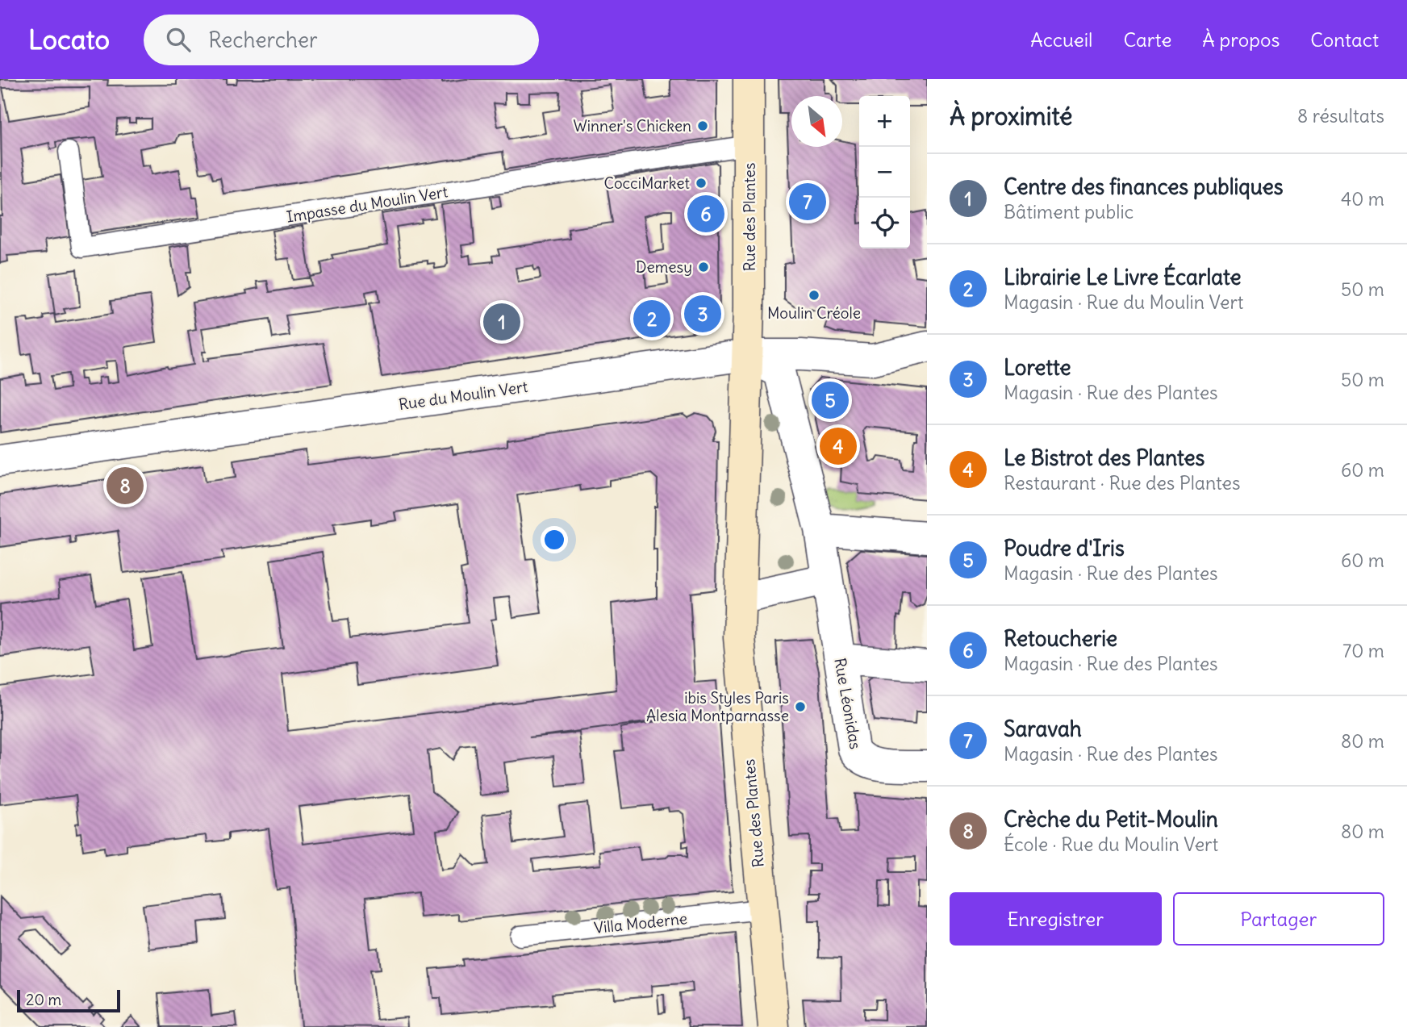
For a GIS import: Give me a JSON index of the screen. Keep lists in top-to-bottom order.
{
  "streets": {
    "street": ["Rue des Plantes", "Rue du Moulin Vert", "Rue Léonidas"],
    "lane": ["Impasse du Moulin Vert", "Villa Moderne"]
  },
  "crossings": [
    ["Impasse du Moulin Vert", "Rue des Plantes"],
    ["Rue des Plantes", "Rue du Moulin Vert"],
    ["Rue des Plantes", "Villa Moderne"]
  ],
  "places": [
    "Winner's Chicken",
    "CocciMarket",
    "Demesy",
    "Moulin Créole",
    "ibis Styles Paris Alesia Montparnasse"
  ],
  "scale_bar": "20 m",
  "north": "bottom right",
  "page": {
    "header": "Locato",
    "search": "Rechercher",
    "nav": [
      "Accueil",
      "Carte",
      "À propos",
      "Contact"
    ],
    "heading": ["À proximité", "8 résultats"],
    "map_buttons": ["+", "−"],
    "list": [
      {
        "mark": "1",
        "name": "Centre des finances publiques",
        "note": "Bâtiment public",
        "value": "40 m"
      },
      {
        "mark": "2",
        "name": "Librairie Le Livre Écarlate",
        "note": "Magasin · Rue du Moulin Vert",
        "value": "50 m"
      },
      {
        "mark": "3",
        "name": "Lorette",
        "note": "Magasin · Rue des Plantes",
        "value": "50 m"
      },
      {
        "mark": "4",
        "name": "Le Bistrot des Plantes",
        "note": "Restaurant · Rue des Plantes",
        "value": "60 m"
      },
      {
        "mark": "5",
        "name": "Poudre d'Iris",
        "note": "Magasin · Rue des Plantes",
        "value": "60 m"
      },
      {
        "mark": "6",
        "name": "Retoucherie",
        "note": "Magasin · Rue des Plantes",
        "value": "70 m"
      },
      {
        "mark": "7",
        "name": "Saravah",
        "note": "Magasin · Rue des Plantes",
        "value": "80 m"
      },
      {
        "mark": "8",
        "name": "Crèche du Petit-Moulin",
        "note": "École · Rue du Moulin Vert",
        "value": "80 m"
      }
    ],
    "pins": [
      "7",
      "6",
      "3",
      "2",
      "1",
      "5",
      "4",
      "8"
    ],
    "buttons": ["Enregistrer", "Partager"],
    "scale": "20 m"
  }
}
